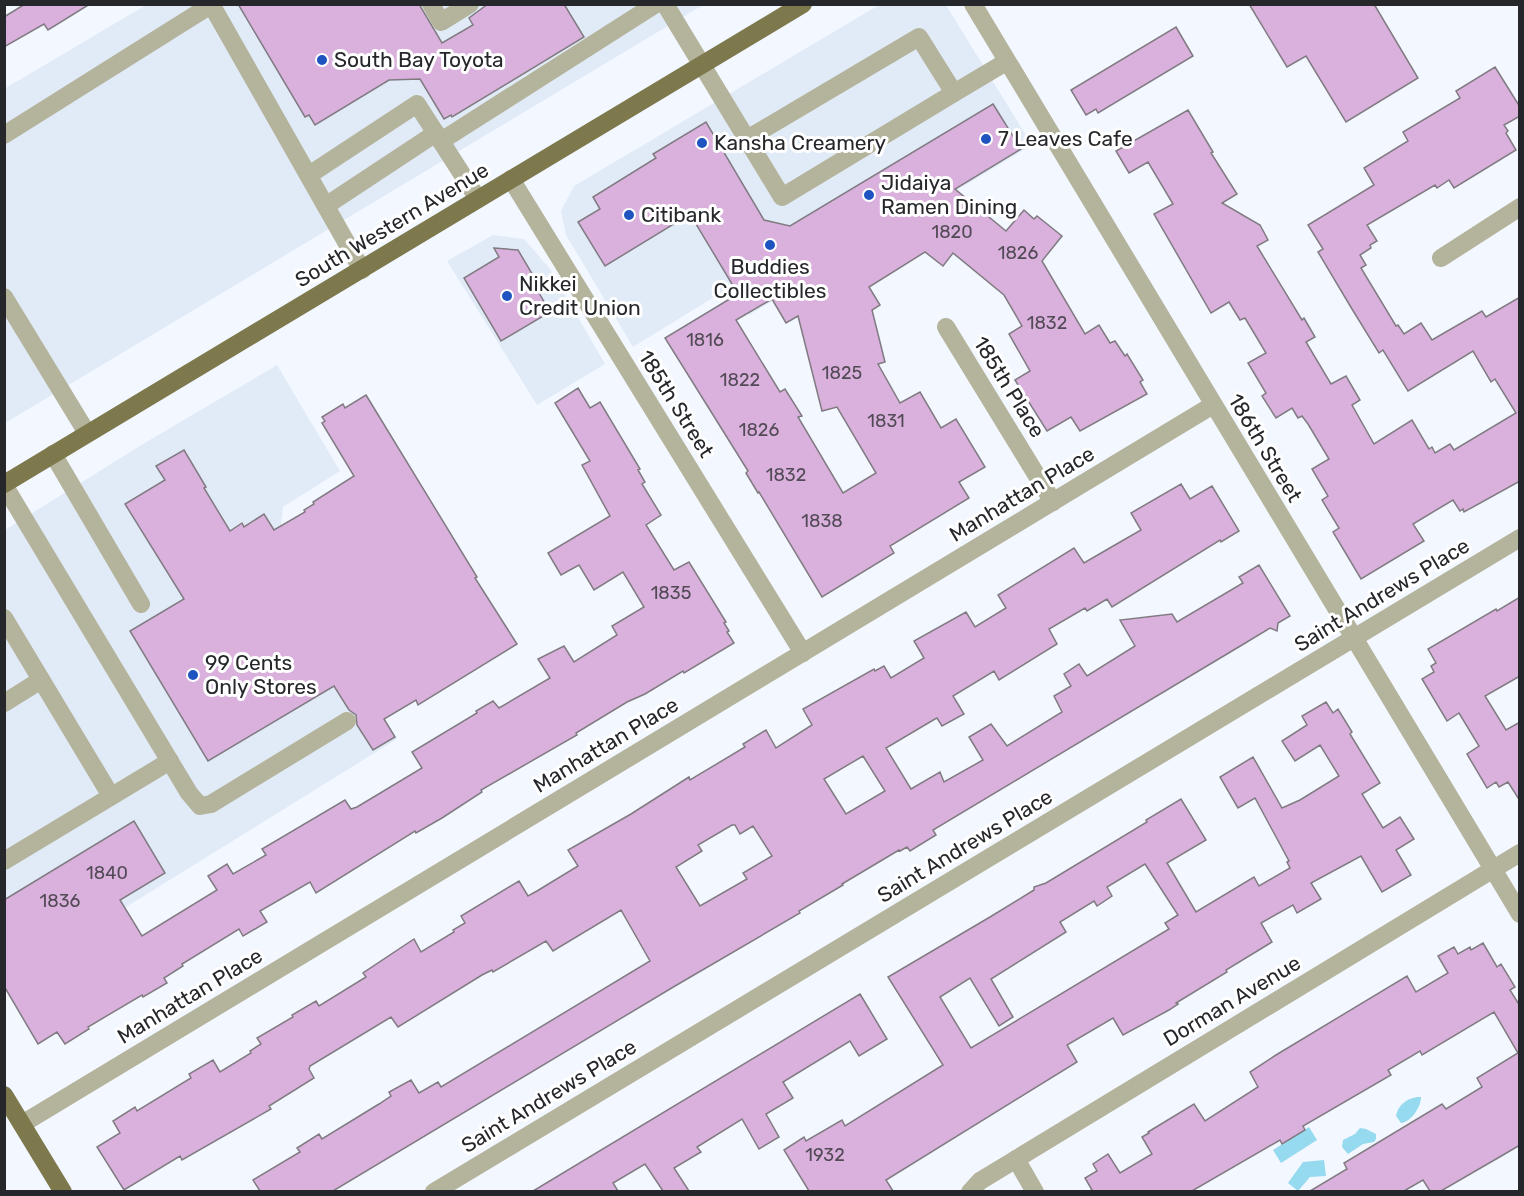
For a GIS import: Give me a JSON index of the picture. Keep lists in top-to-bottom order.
{
  "streets": {
    "main road": ["South Western Avenue"],
    "street": [
      "185th Place",
      "185th Street",
      "186th Street",
      "Manhattan Place",
      "Saint Andrews Place",
      "Dorman Avenue"
    ]
  },
  "crossings": [
    ["South Western Avenue", "185th Street"],
    ["185th Place", "Manhattan Place"],
    ["185th Street", "Manhattan Place"],
    ["186th Street", "Manhattan Place"],
    ["186th Street", "Saint Andrews Place"],
    ["186th Street", "Dorman Avenue"]
  ],
  "places": [
    "South Bay Toyota",
    "7 Leaves Cafe",
    "Kansha Creamery",
    "Jidaiya Ramen Dining",
    "Citibank",
    "Buddies Collectibles",
    "Nikkei Credit Union",
    "99 Cents Only Stores"
  ],
  "house_numbers": [
    "1820",
    "1826",
    "1832",
    "1816",
    "1825",
    "1822",
    "1831",
    "1826",
    "1832",
    "1838",
    "1835",
    "1840",
    "1836",
    "1932"
  ]
}
